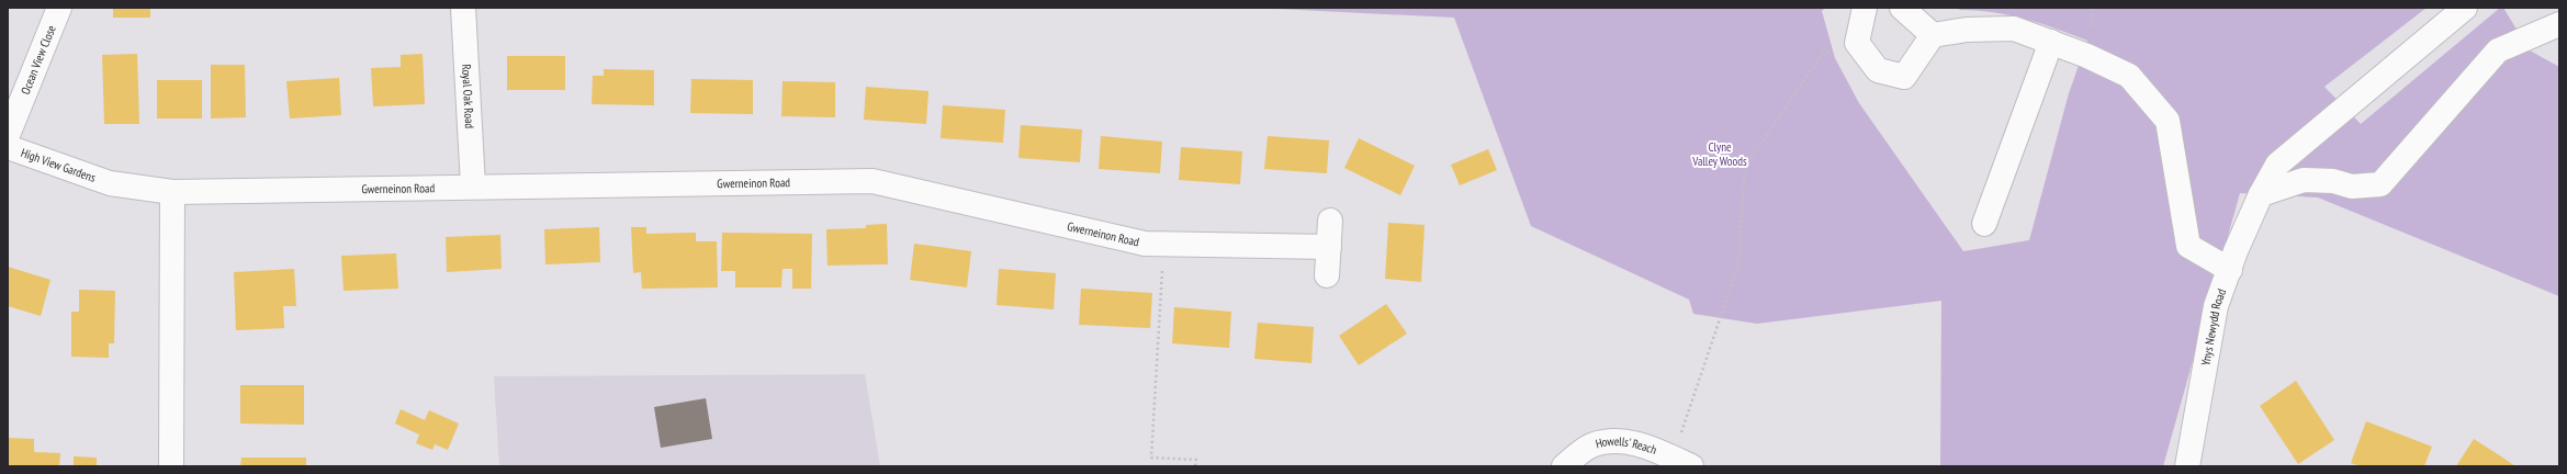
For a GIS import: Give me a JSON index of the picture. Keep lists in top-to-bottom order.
{
  "streets": {
    "street": [
      "Ocean View Close",
      "Royal Oak Road",
      "High View Gardens",
      "Gwerneinon Road",
      "Ynys Newydd Road",
      "Howells' Reach"
    ]
  },
  "crossings": [
    ["Royal Oak Road", "Gwerneinon Road"],
    ["High View Gardens", "Gwerneinon Road"]
  ],
  "parks": ["Clyne Valley Woods"]
}
